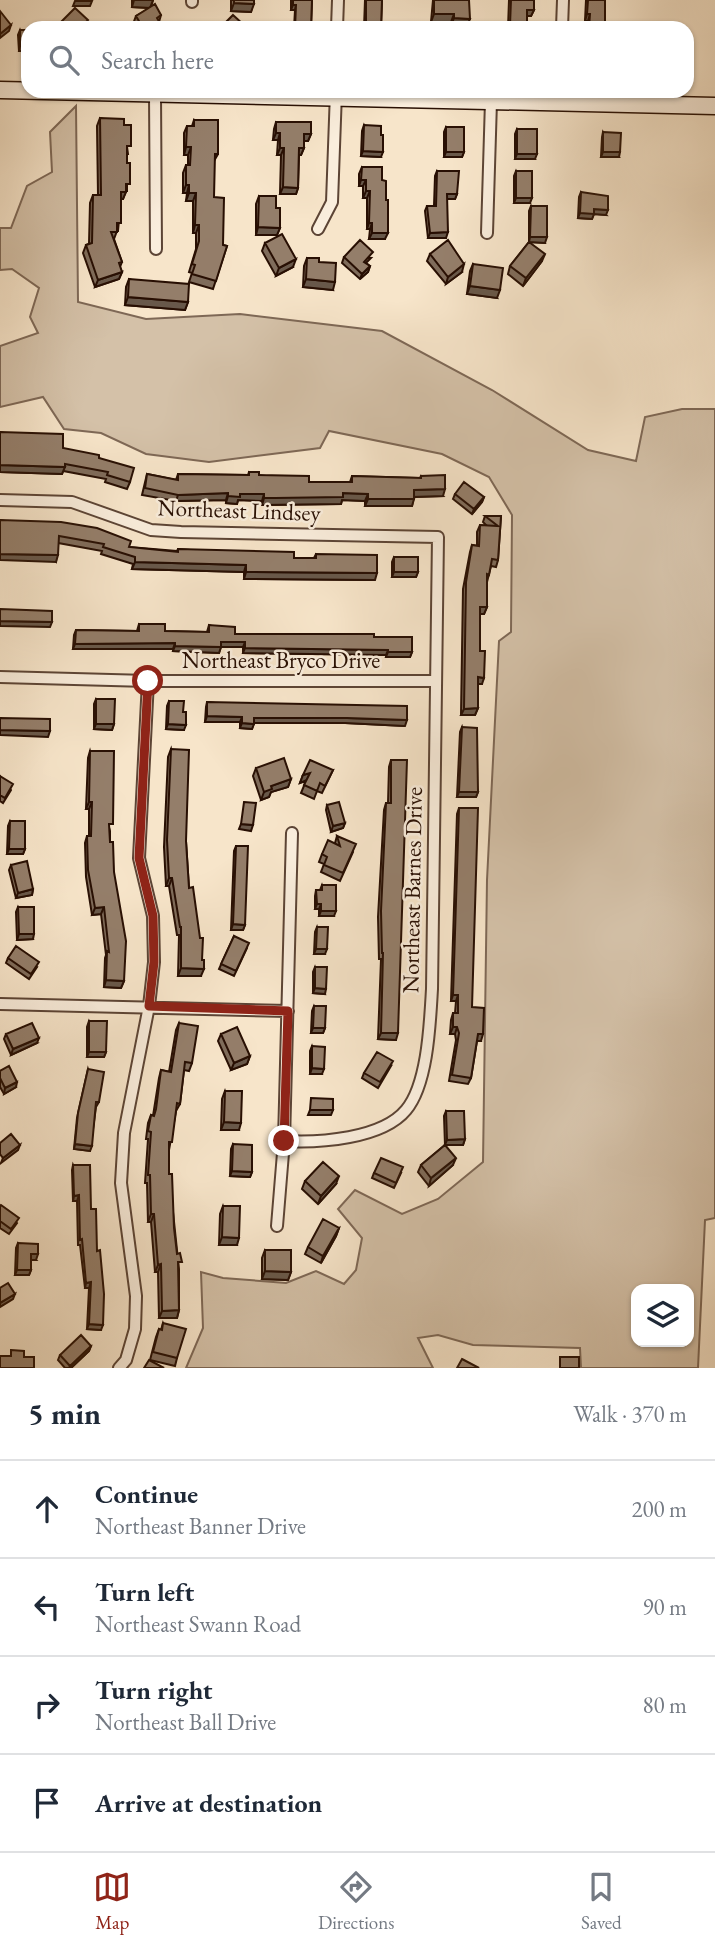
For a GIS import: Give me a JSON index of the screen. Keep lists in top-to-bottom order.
{
  "streets": {
    "street": ["Northeast Lindsey", "Northeast Bryco Drive", "Northeast Barnes Drive"]
  },
  "crossings": [
    ["Northeast Lindsey", "Northeast Barnes Drive"],
    ["Northeast Bryco Drive", "Northeast Barnes Drive"]
  ],
  "page": {
    "search": "Search here",
    "heading": ["5 min", "Walk · 370 m"],
    "list": [
      ["Continue", "Northeast Banner Drive", "200 m"],
      ["Turn left", "Northeast Swann Road", "90 m"],
      ["Turn right", "Northeast Ball Drive", "80 m"],
      "Arrive at destination"
    ],
    "nav": ["Map", "Directions", "Saved"]
  }
}
